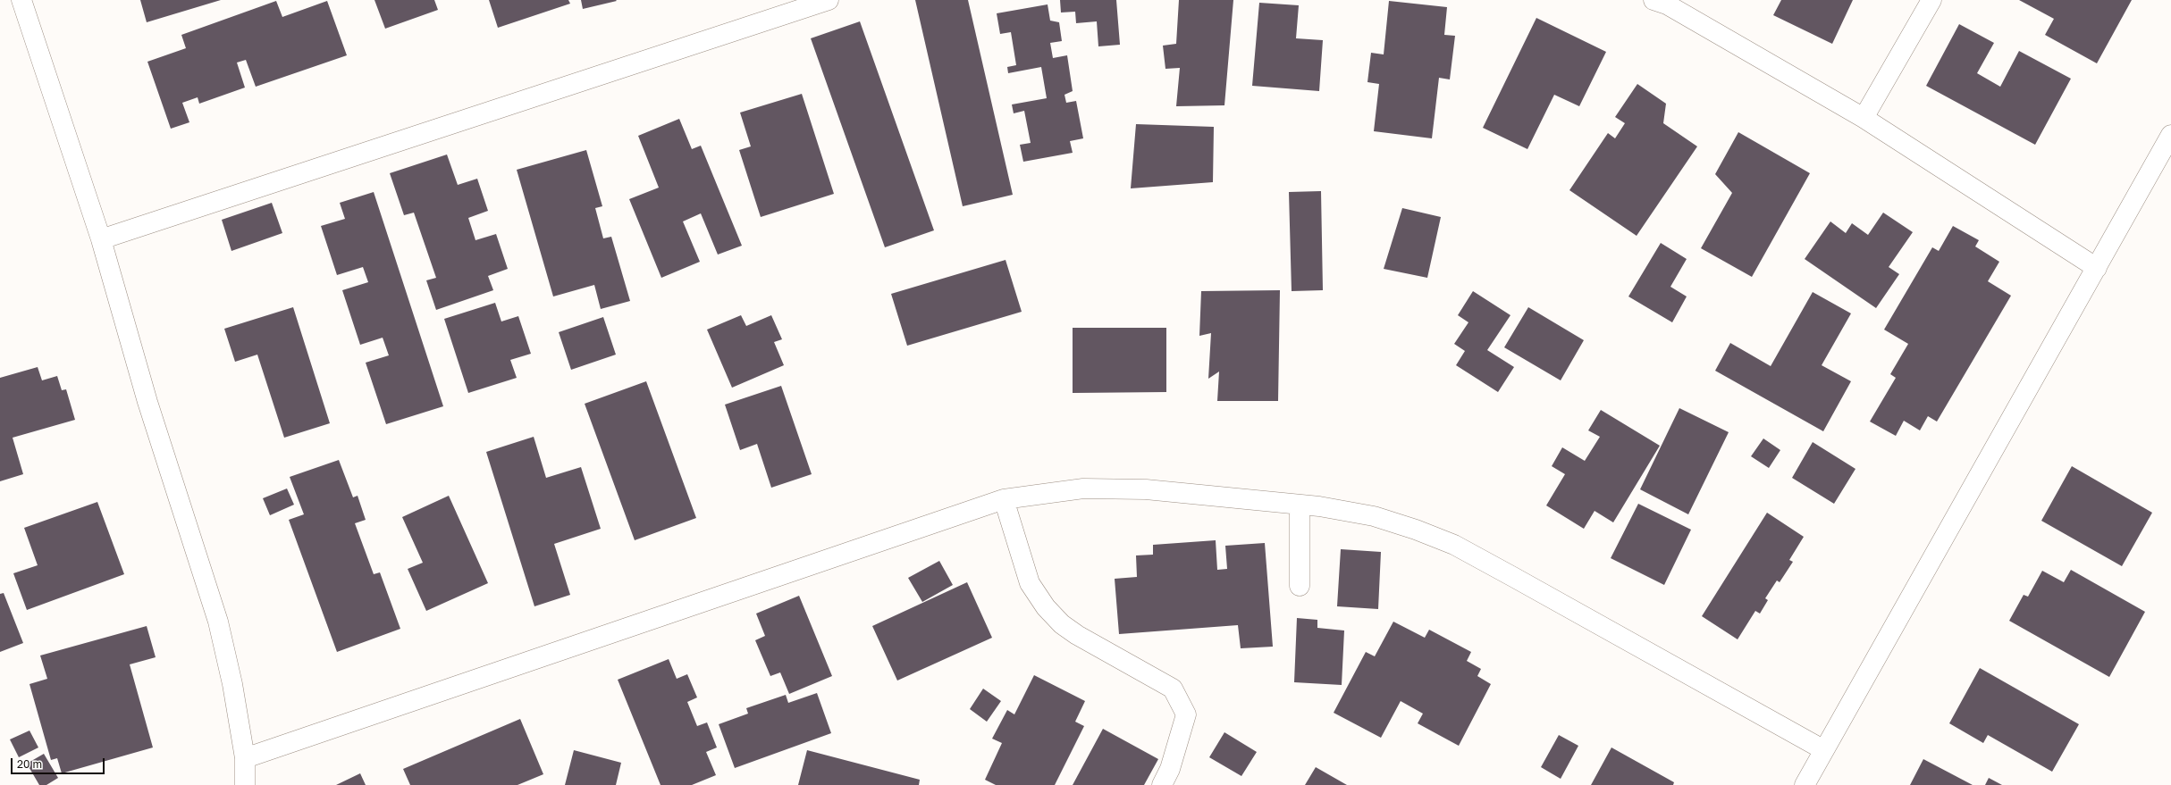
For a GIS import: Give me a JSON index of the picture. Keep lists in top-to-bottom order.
{
  "scale_bar": "20 m"
}
